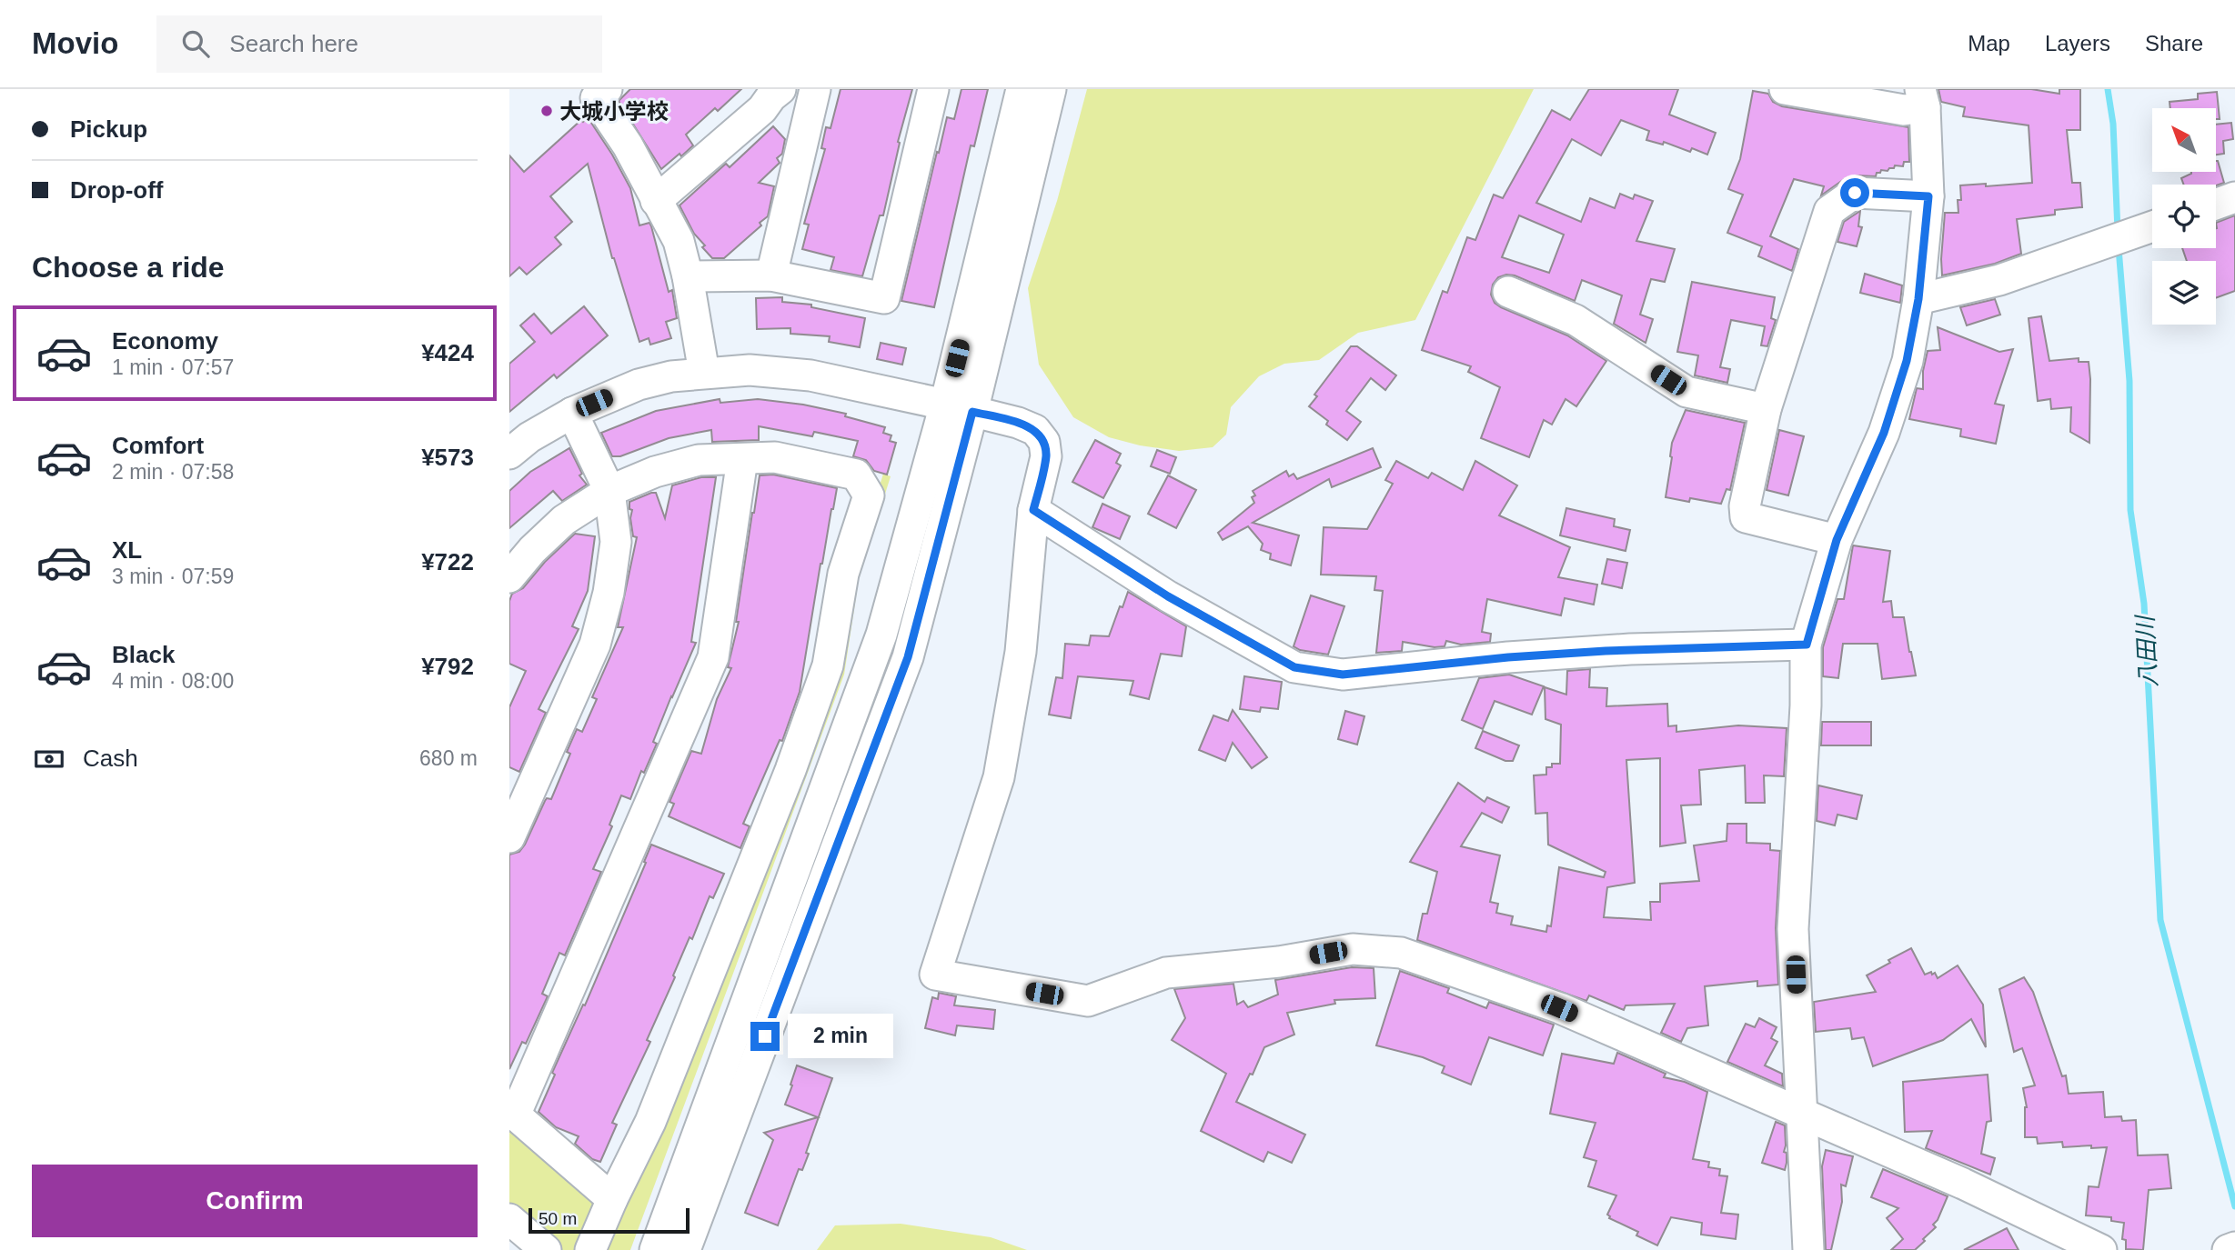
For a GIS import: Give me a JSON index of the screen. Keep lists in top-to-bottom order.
{
  "water": ["八田川"],
  "places": ["大城小学校"],
  "scale_bar": "50 m",
  "north": "top left",
  "page": {
    "header": "Movio",
    "search": "Search here",
    "nav": ["Map", "Layers", "Share"],
    "banner": ["Pickup", "Drop-off"],
    "heading": "Choose a ride",
    "list": [
      {
        "name": "Economy",
        "note": "1 min · 07:57",
        "value": "¥424"
      },
      {
        "name": "Comfort",
        "note": "2 min · 07:58",
        "value": "¥573"
      },
      {
        "name": "XL",
        "note": "3 min · 07:59",
        "value": "¥722"
      },
      {
        "name": "Black",
        "note": "4 min · 08:00",
        "value": "¥792"
      }
    ],
    "pay": ["Cash", "680 m"],
    "bubble": "2 min",
    "buttons": "Confirm",
    "scale": "50 m"
  }
}
